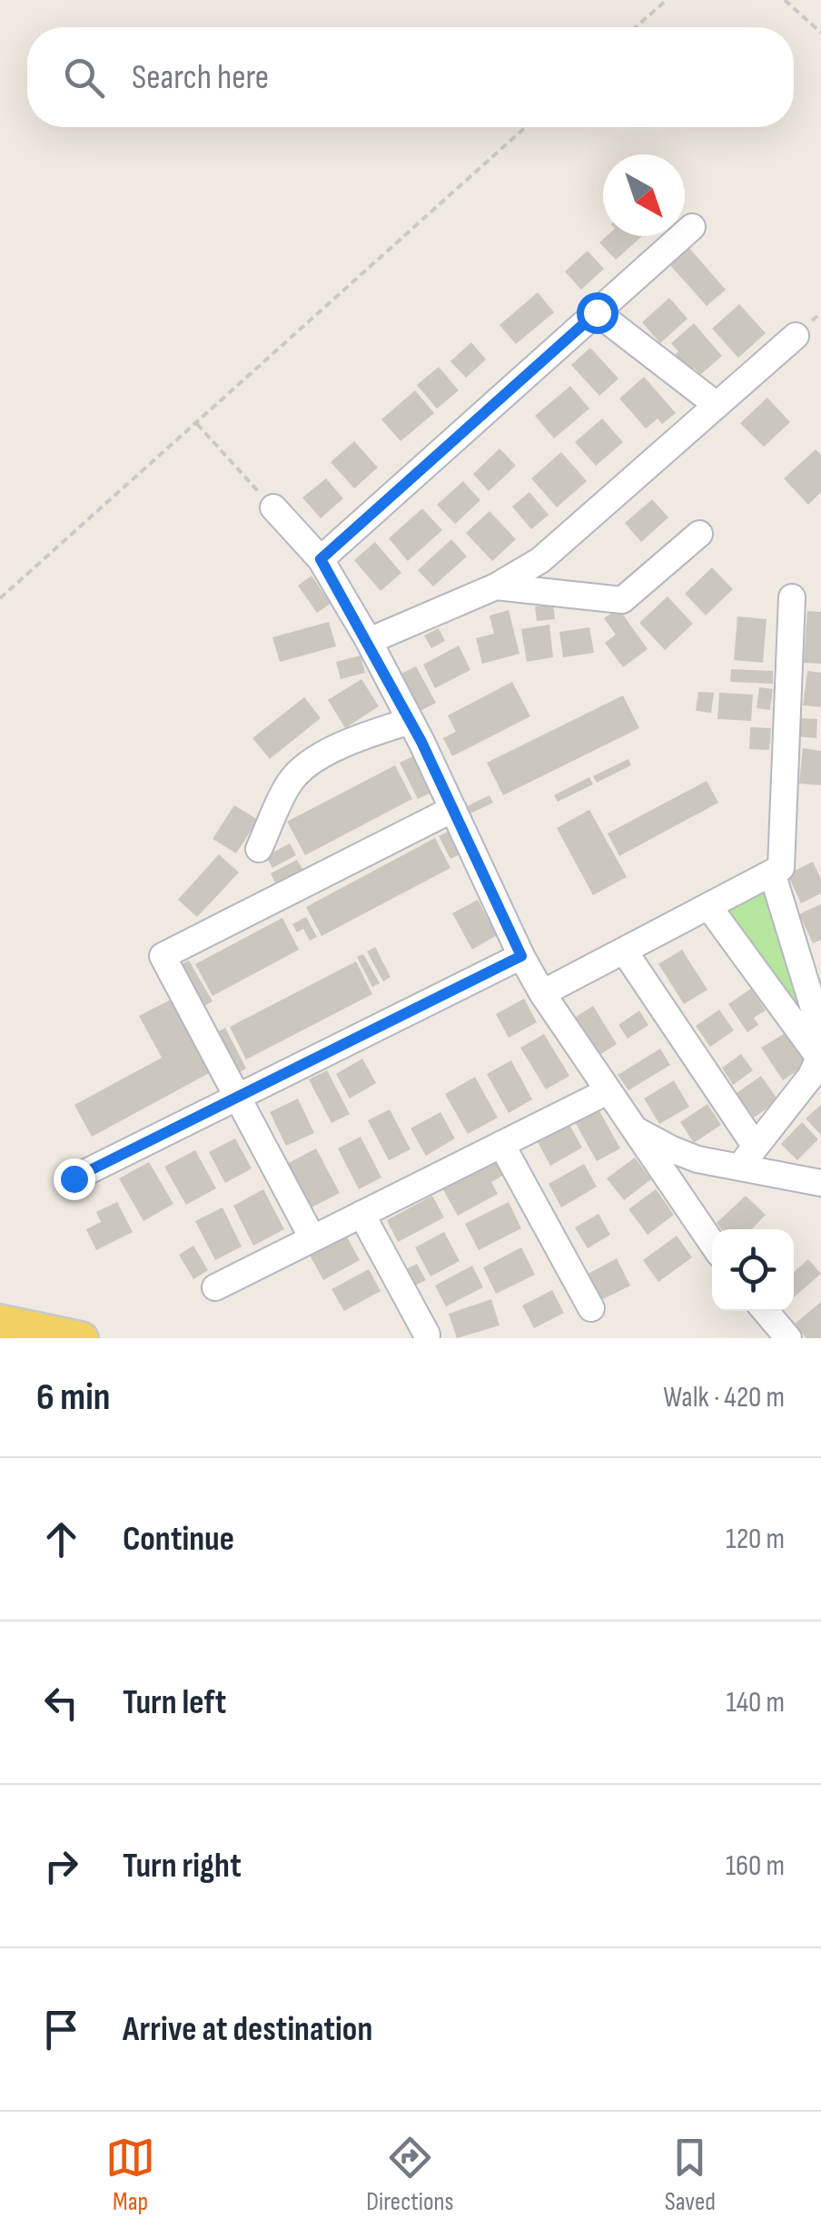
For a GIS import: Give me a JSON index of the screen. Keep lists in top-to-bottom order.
{
  "north": "bottom right",
  "page": {
    "search": "Search here",
    "heading": ["6 min", "Walk · 420 m"],
    "list": [
      ["Continue", "120 m"],
      ["Turn left", "140 m"],
      ["Turn right", "160 m"],
      "Arrive at destination"
    ],
    "nav": ["Map", "Directions", "Saved"]
  }
}
